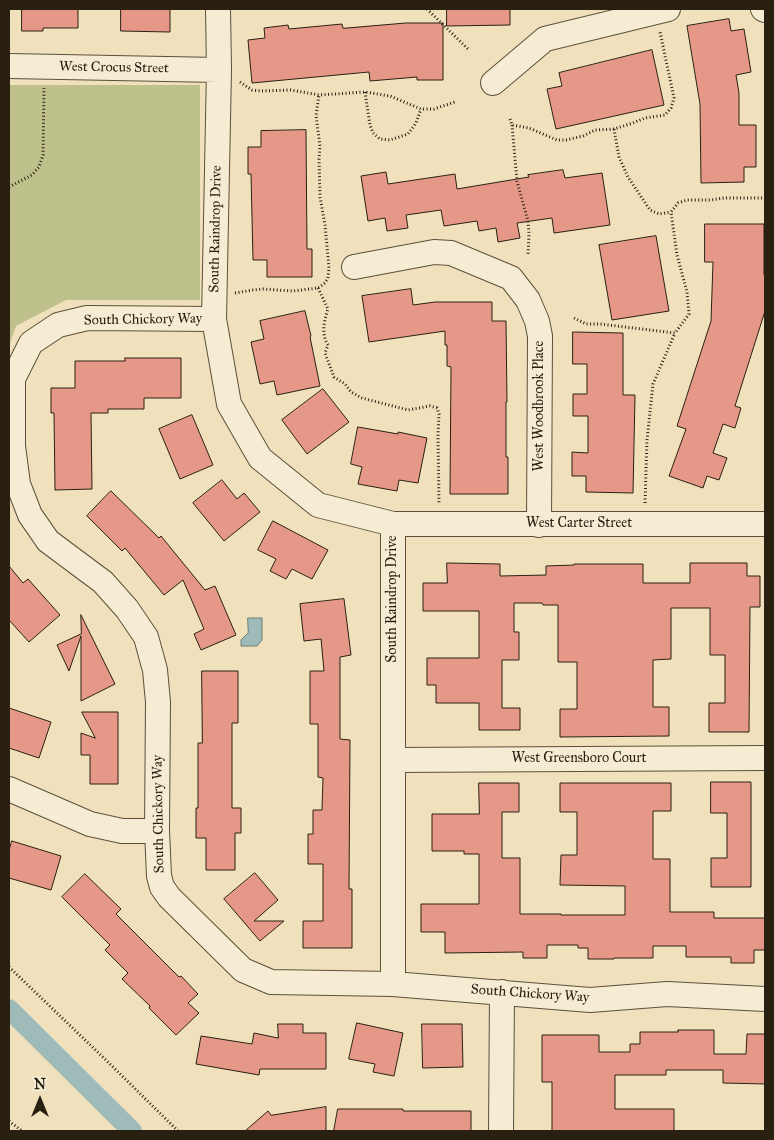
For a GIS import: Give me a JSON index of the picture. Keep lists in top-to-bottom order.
{
  "streets": {
    "street": [
      "West Crocus Street",
      "South Raindrop Drive",
      "South Chickory Way",
      "West Woodbrook Place",
      "West Carter Street",
      "West Greensboro Court"
    ]
  },
  "crossings": [
    ["West Crocus Street", "South Raindrop Drive"],
    ["South Raindrop Drive", "South Chickory Way"],
    ["South Raindrop Drive", "West Carter Street"],
    ["South Raindrop Drive", "West Greensboro Court"],
    ["West Woodbrook Place", "West Carter Street"]
  ],
  "north": "top"
}
